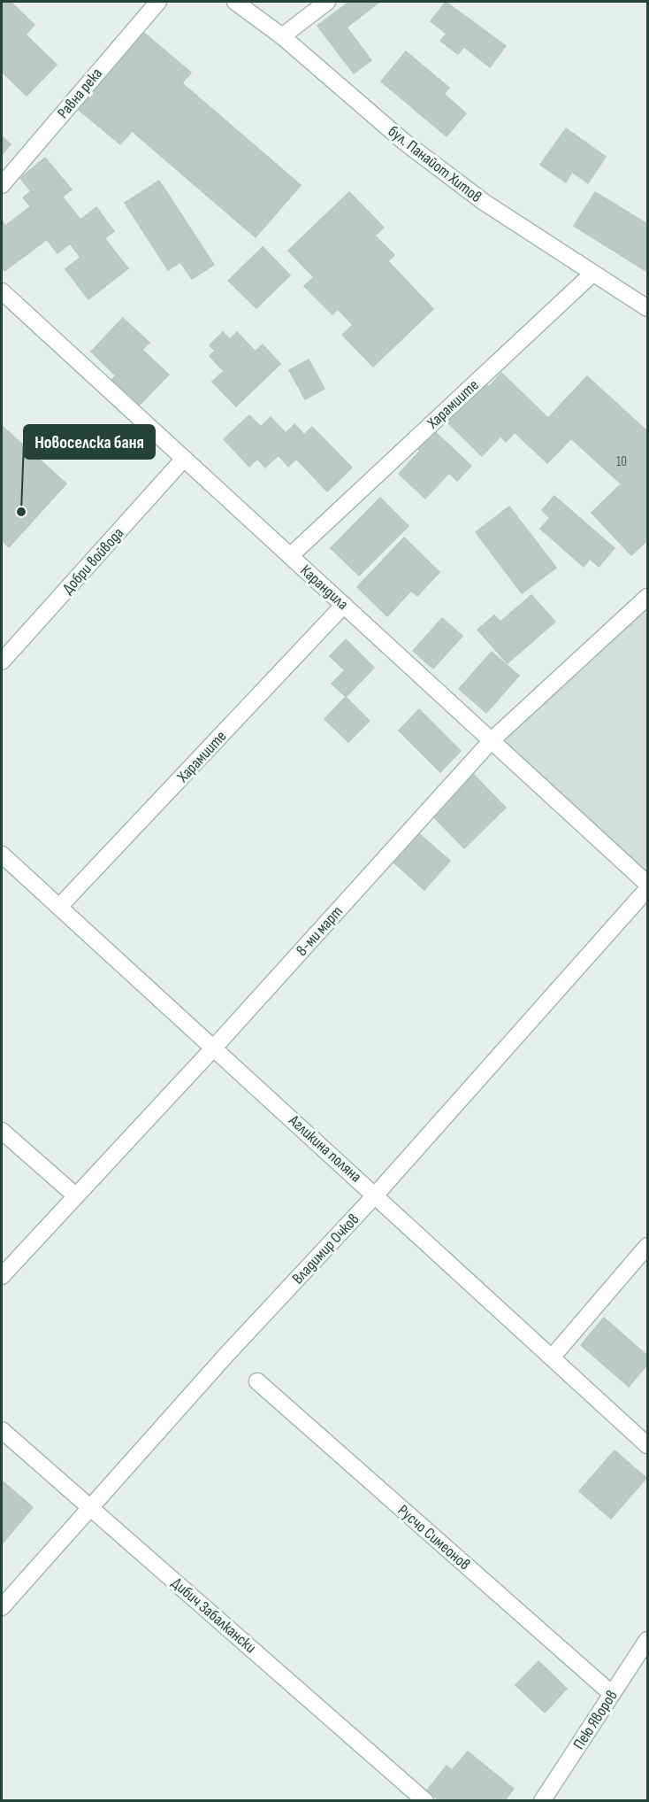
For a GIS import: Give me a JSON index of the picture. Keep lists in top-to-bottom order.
{
  "streets": {
    "street": [
      "Равна река",
      "бул. Панайот Хитов",
      "Харамиите",
      "Добри войвода",
      "Карандила",
      "8-ми март",
      "Агликина поляна",
      "Владимир Очков",
      "Русчо Симеонов",
      "Дибич Забалкански",
      "Пею Яворов"
    ]
  },
  "crossings": [
    ["бул. Панайот Хитов", "Харамиите"],
    ["Харамиите", "Карандила"],
    ["Харамиите", "Агликина поляна"],
    ["Добри войвода", "Карандила"],
    ["Карандила", "8-ми март"],
    ["8-ми март", "Агликина поляна"],
    ["Агликина поляна", "Владимир Очков"],
    ["Владимир Очков", "Дибич Забалкански"],
    ["Русчо Симеонов", "Пею Яворов"]
  ],
  "places": ["Новоселска баня"],
  "house_numbers": ["10"]
}
